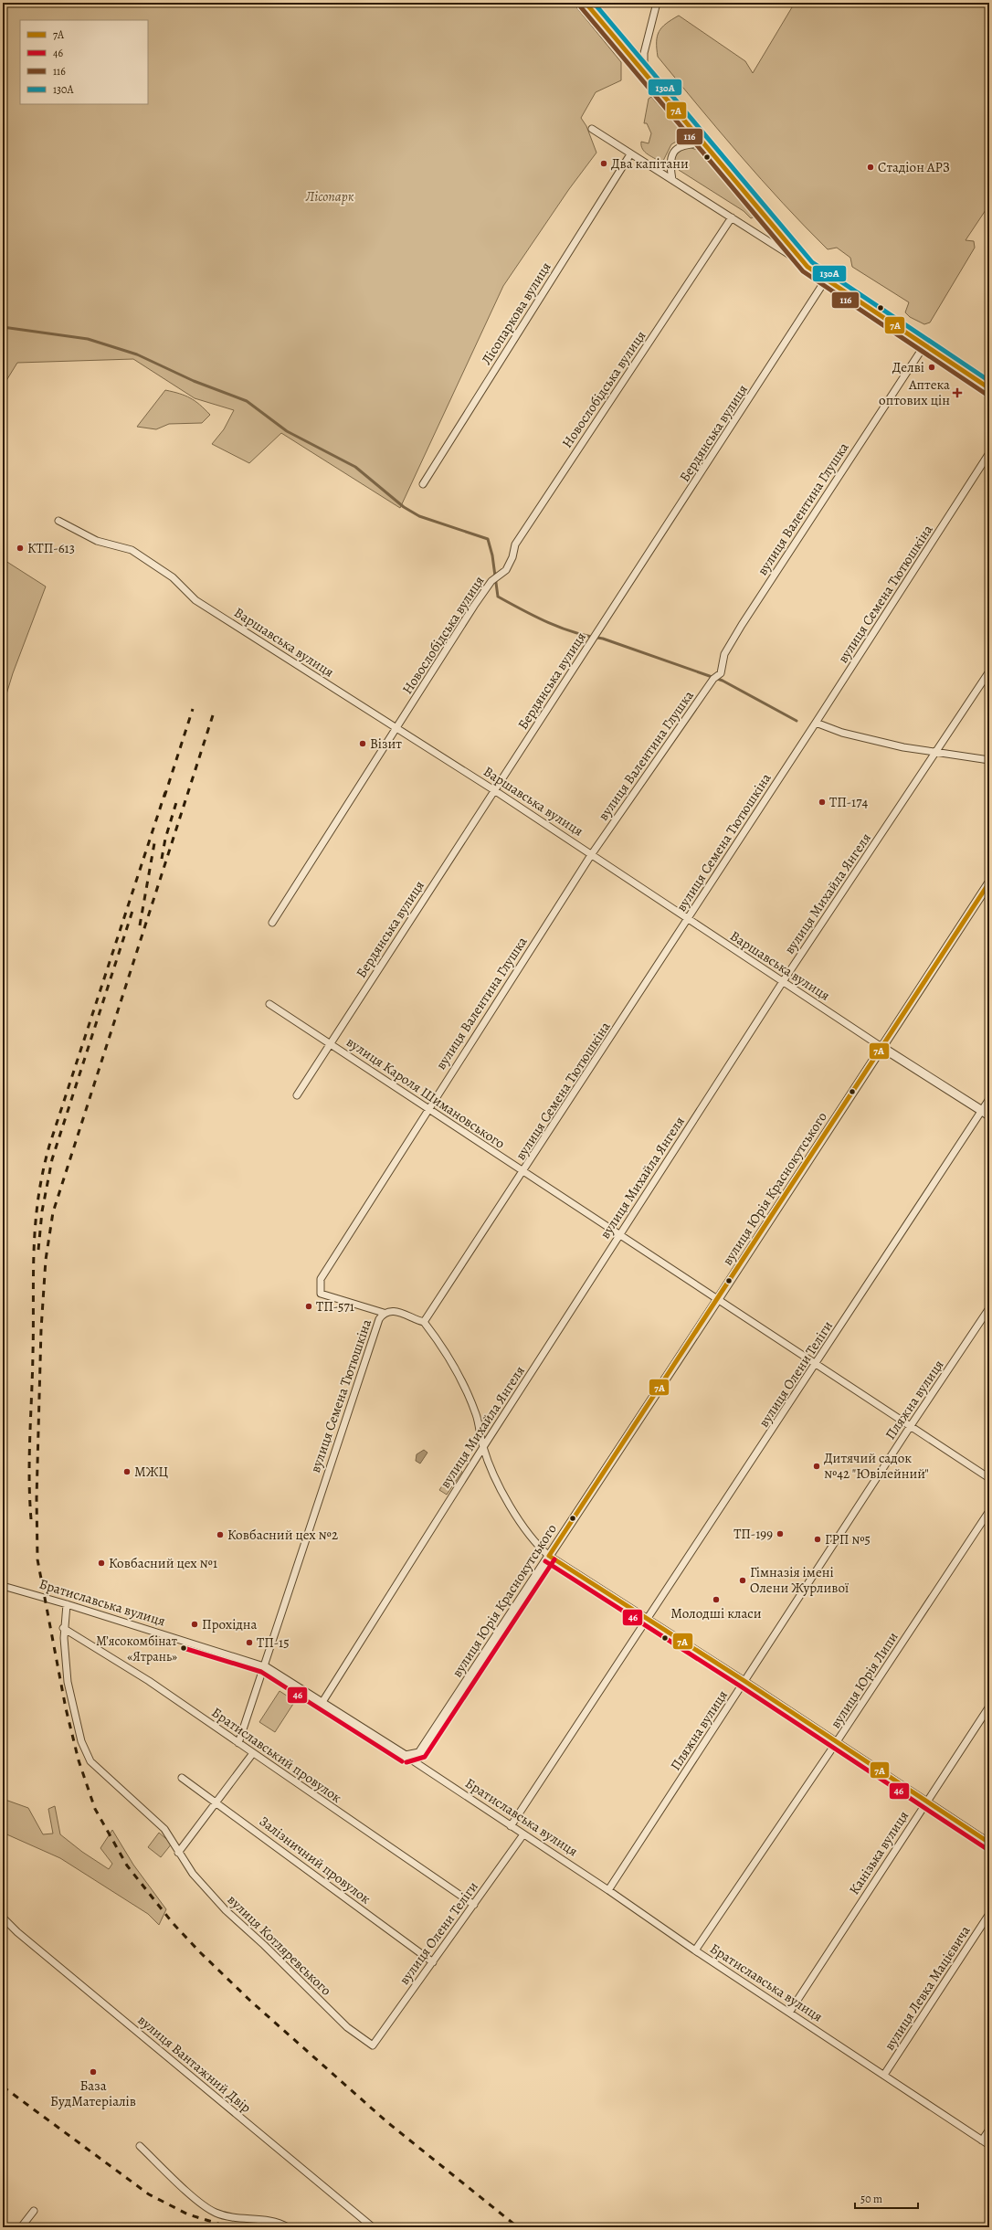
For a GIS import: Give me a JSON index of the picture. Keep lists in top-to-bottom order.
{
  "streets": {
    "street": [
      "Лісопаркова вулиця",
      "Новослобідська вулиця",
      "Бердянська вулиця",
      "вулиця Валентина Глушка",
      "вулиця Семена Тютюшкіна",
      "Варшавська вулиця",
      "вулиця Михайла Янгеля",
      "вулиця Кароля Шимановського",
      "вулиця Юрія Краснокутського",
      "вулиця Олени Теліги",
      "Пляжна вулиця",
      "Братиславська вулиця",
      "вулиця Юрія Липи",
      "Братиславський провулок",
      "Канізька вулиця",
      "Залізничний провулок",
      "вулиця Котляревського",
      "вулиця Левка Мацієвича",
      "вулиця Вантажний Двір"
    ]
  },
  "crossings": [
    ["Новослобідська вулиця", "Варшавська вулиця"],
    ["Бердянська вулиця", "Варшавська вулиця"],
    ["Бердянська вулиця", "вулиця Кароля Шимановського"],
    ["вулиця Валентина Глушка", "вулиця Семена Тютюшкіна"],
    ["вулиця Валентина Глушка", "Варшавська вулиця"],
    ["вулиця Валентина Глушка", "вулиця Кароля Шимановського"],
    ["вулиця Семена Тютюшкіна", "Варшавська вулиця"],
    ["вулиця Семена Тютюшкіна", "вулиця Кароля Шимановського"],
    ["вулиця Семена Тютюшкіна", "Братиславська вулиця"],
    ["вулиця Семена Тютюшкіна", "Братиславський провулок"],
    ["Варшавська вулиця", "вулиця Михайла Янгеля"],
    ["Варшавська вулиця", "вулиця Юрія Краснокутського"],
    ["Варшавська вулиця", "вулиця Олени Теліги"],
    ["вулиця Михайла Янгеля", "вулиця Кароля Шимановського"],
    ["вулиця Михайла Янгеля", "Братиславська вулиця"],
    ["вулиця Кароля Шимановського", "вулиця Юрія Краснокутського"],
    ["вулиця Кароля Шимановського", "вулиця Олени Теліги"],
    ["вулиця Кароля Шимановського", "Пляжна вулиця"],
    ["вулиця Юрія Краснокутського", "Братиславська вулиця"],
    ["вулиця Олени Теліги", "Братиславська вулиця"],
    ["вулиця Олени Теліги", "Братиславський провулок"],
    ["вулиця Олени Теліги", "Залізничний провулок"],
    ["вулиця Олени Теліги", "вулиця Котляревського"],
    ["Пляжна вулиця", "Братиславська вулиця"],
    ["Братиславська вулиця", "вулиця Юрія Липи"],
    ["Братиславська вулиця", "Канізька вулиця"],
    ["Братиславська вулиця", "вулиця Котляревського"],
    ["Братиславська вулиця", "вулиця Левка Мацієвича"],
    ["Братиславський провулок", "вулиця Котляревського"]
  ],
  "parks": ["Лісопарк"],
  "places": {
    "other": [
      "Два капітани",
      "Стадіон АРЗ",
      "Делві",
      "КТП-613",
      "Візит",
      "ТП-174",
      "ТП-571",
      "Дитячий садок №42 \"Ювілейний\"",
      "МЖЦ",
      "ТП-199",
      "Ковбасний цех №2",
      "ГРП №5",
      "Ковбасний цех №1",
      "Гімназія імені Олени Журливої",
      "Молодші класи",
      "Прохідна",
      "ТП-15",
      "М’ясокомбінат «Ятрань»",
      "База БудМатеріалів"
    ],
    "health": ["Аптека оптових цін"]
  },
  "lines": [
    "transit line 7А",
    "transit line 130А",
    "transit line 116",
    "transit line 46"
  ],
  "legend": [
    "7А",
    "46",
    "116",
    "130А"
  ],
  "scale_bar": "50 m"
}
